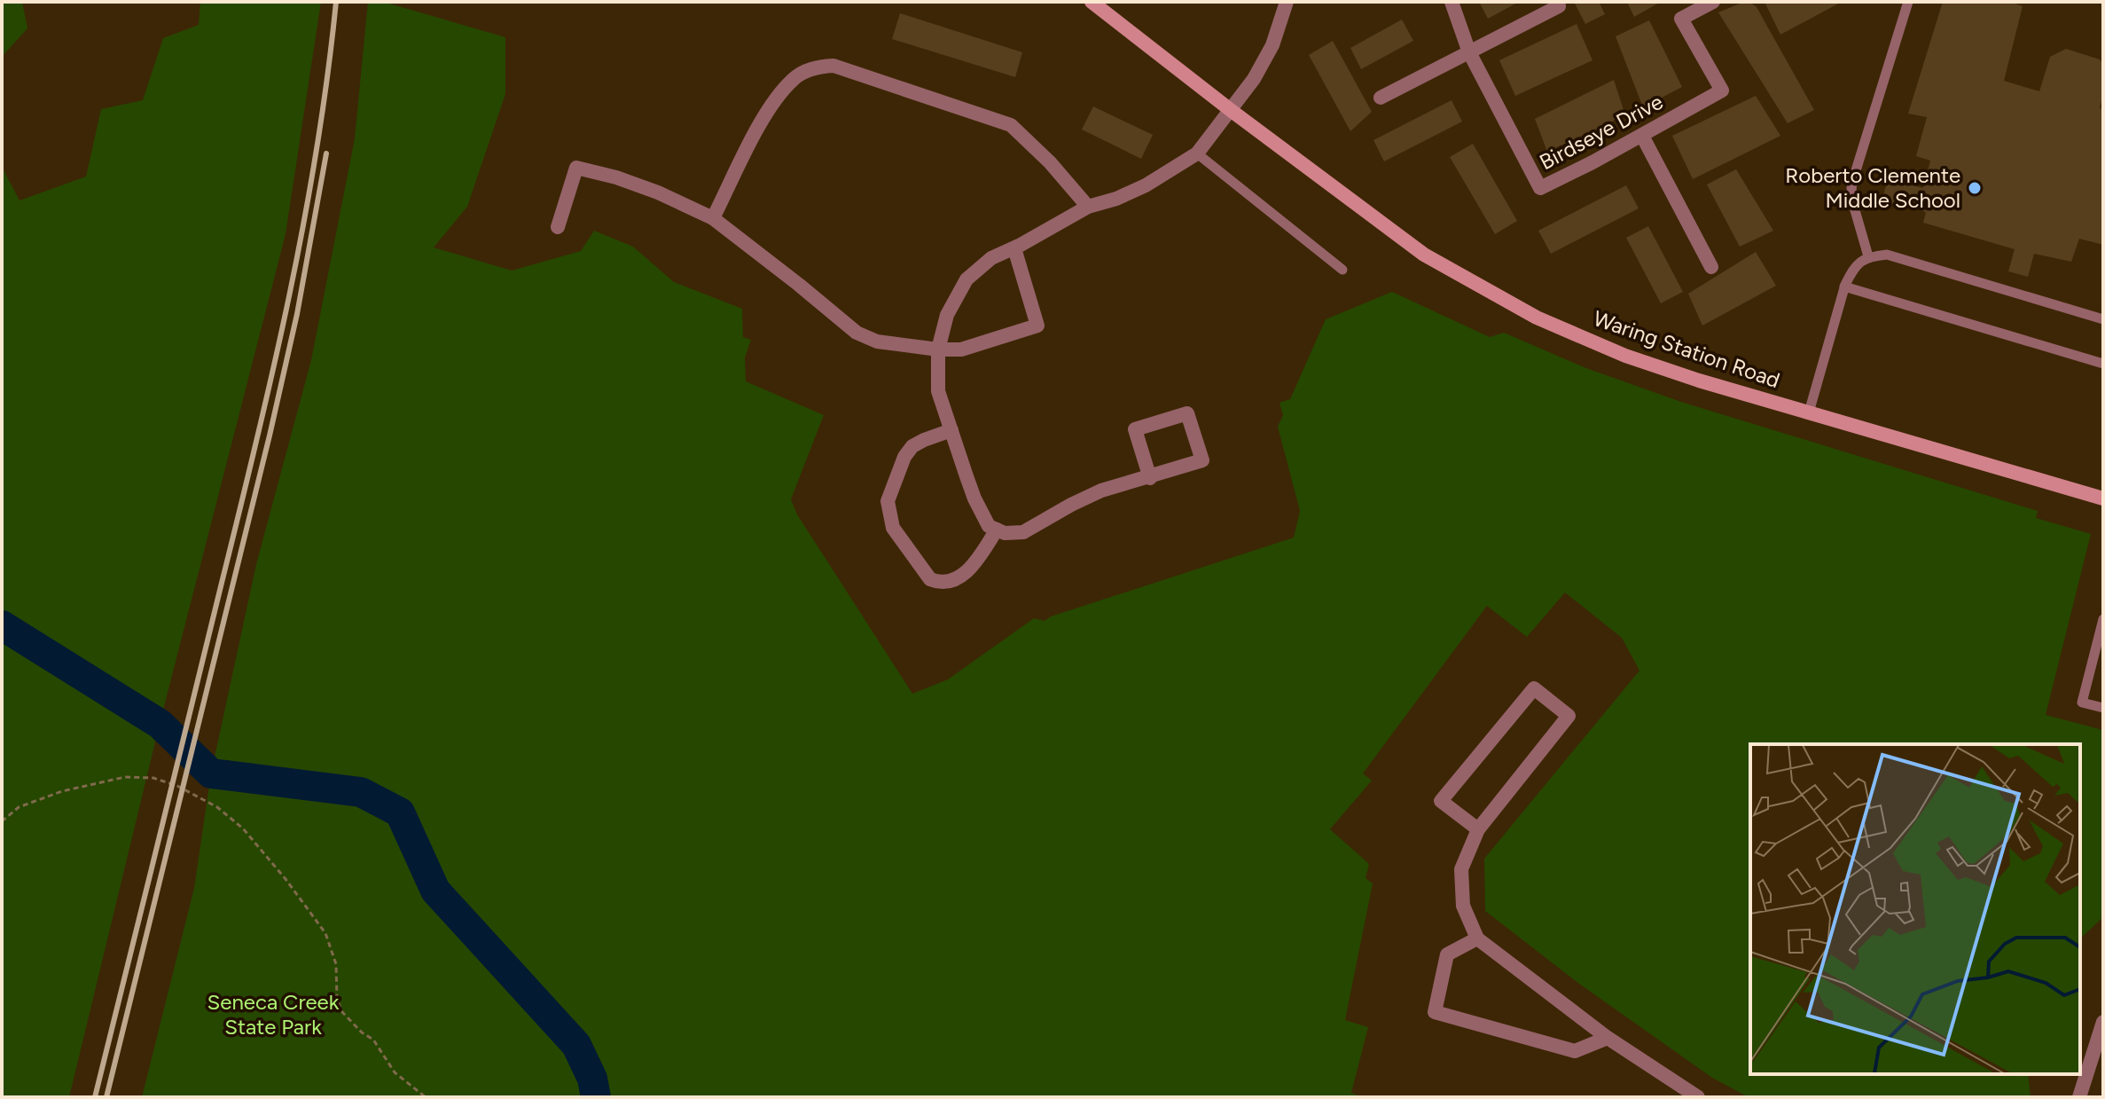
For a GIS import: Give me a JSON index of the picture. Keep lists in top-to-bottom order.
{
  "streets": {
    "street": ["Birdseye Drive", "Waring Station Road"]
  },
  "parks": ["Seneca Creek State Park"],
  "places": ["Roberto Clemente Middle School"]
}
